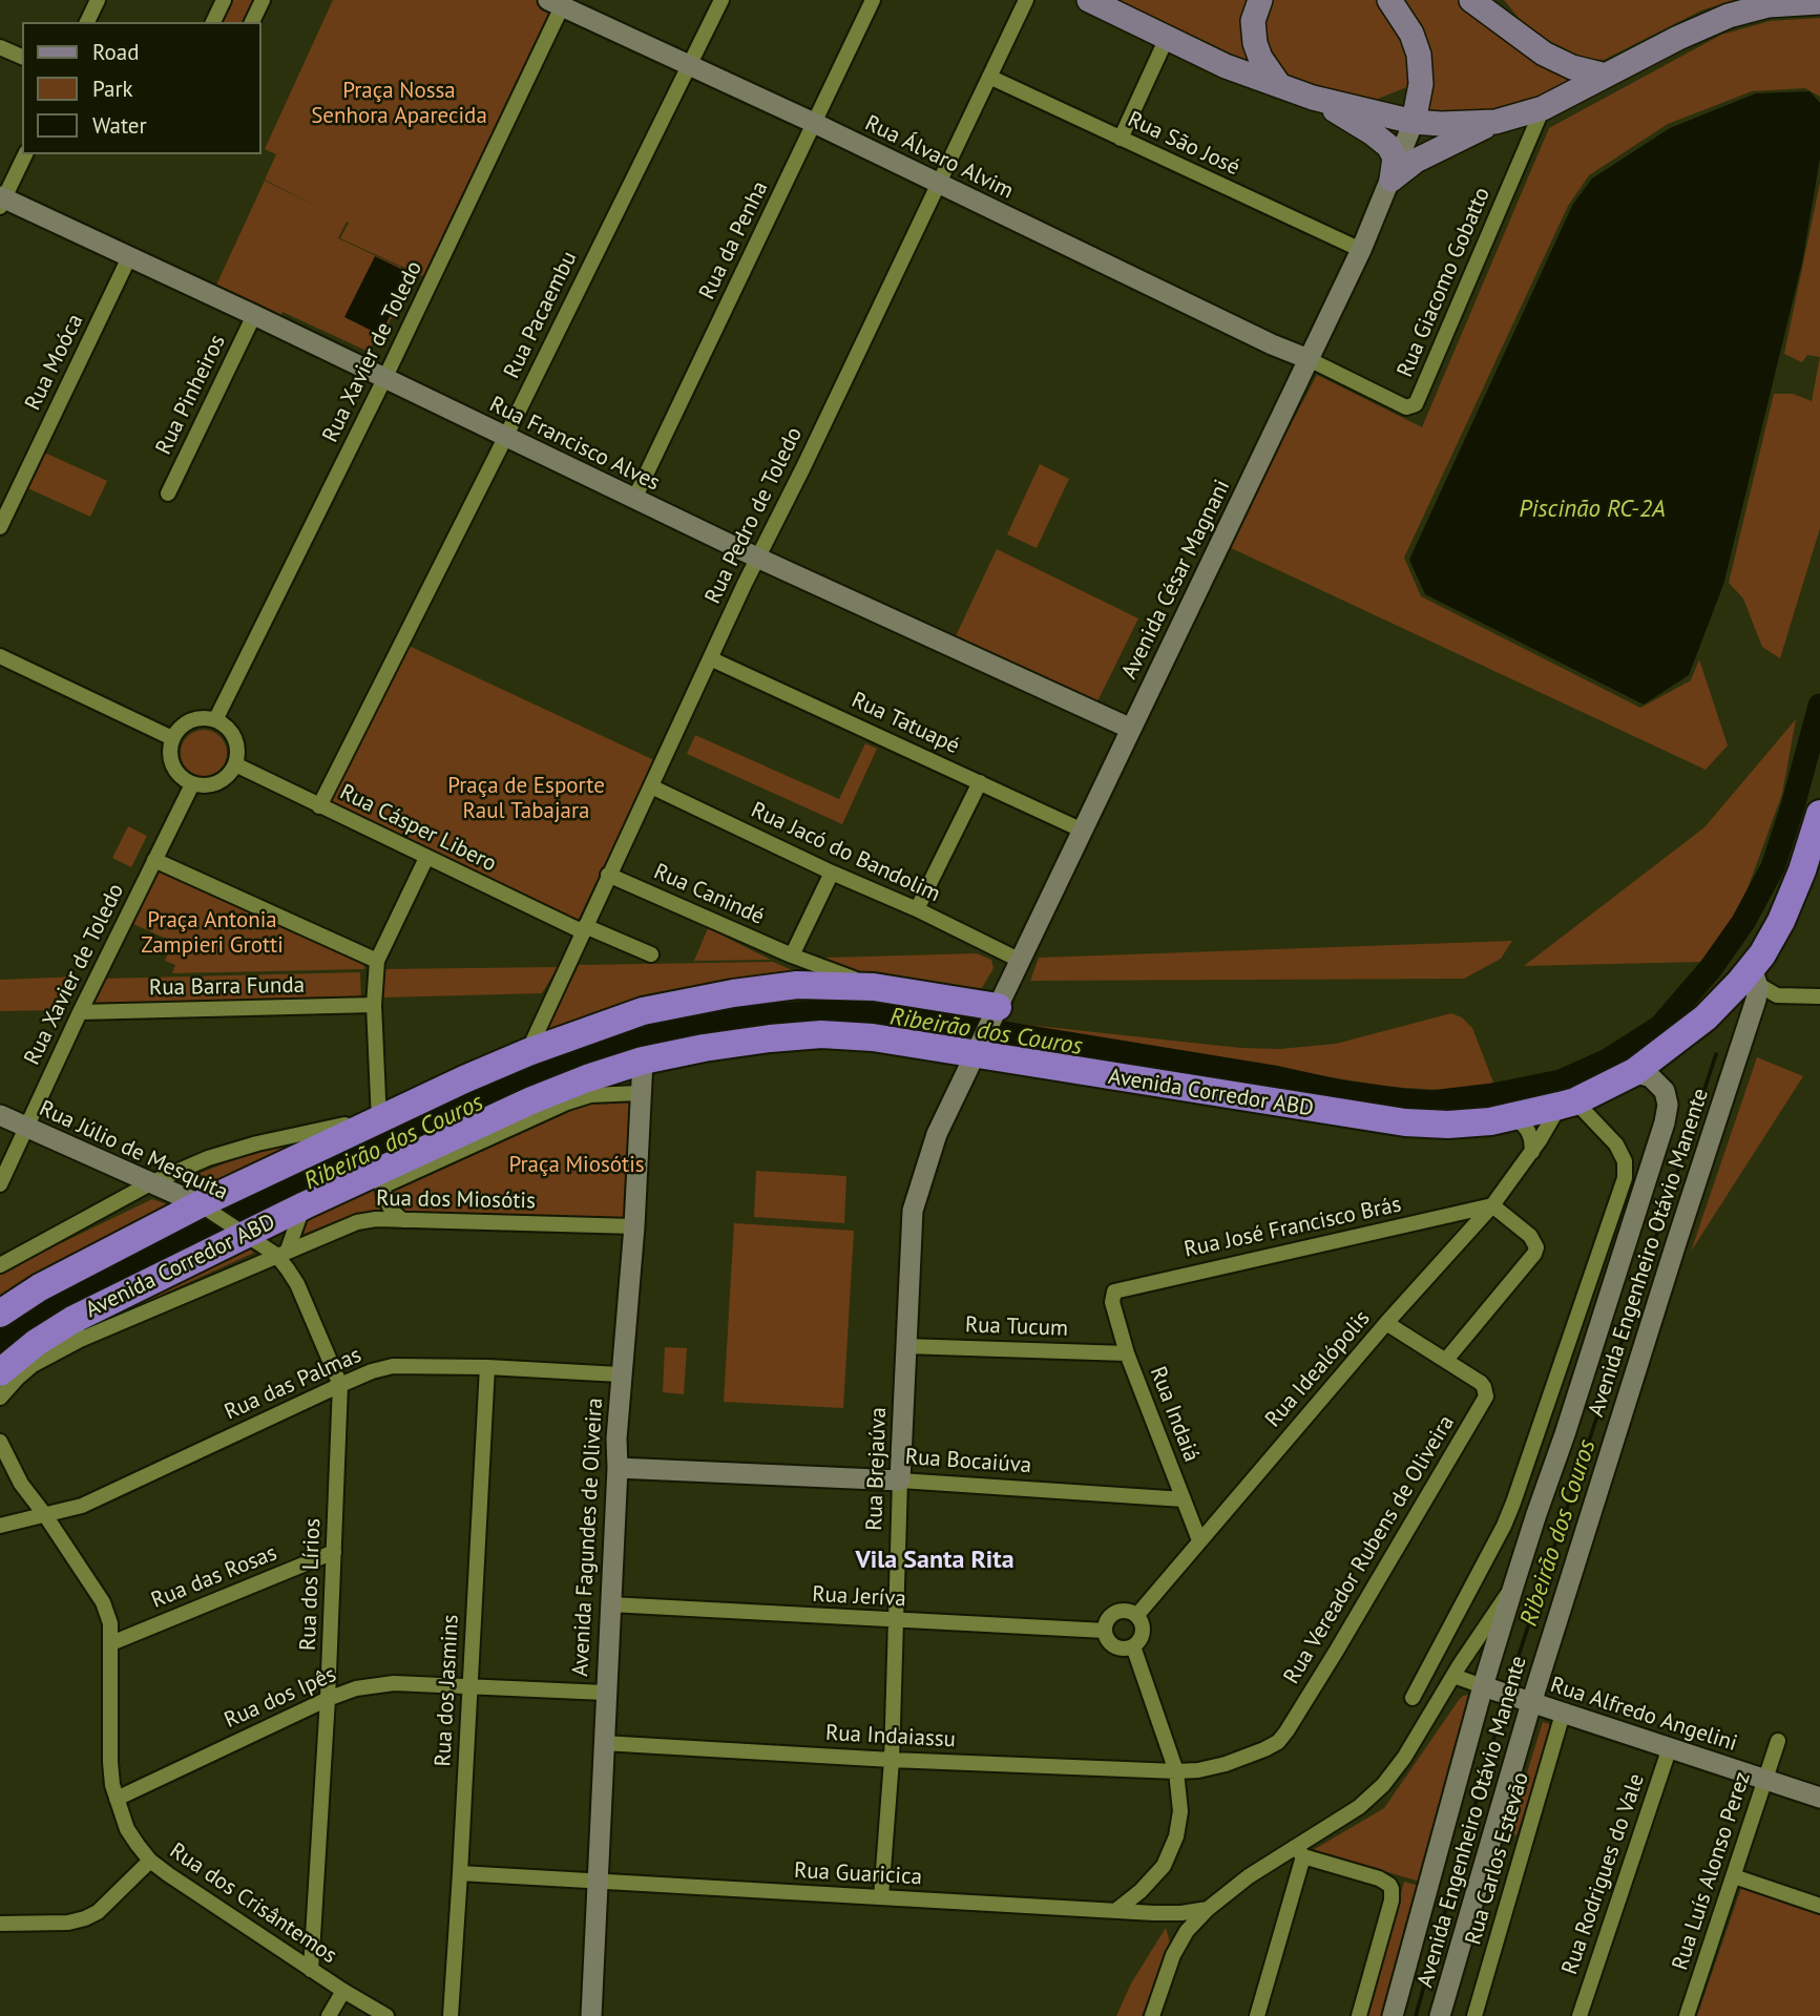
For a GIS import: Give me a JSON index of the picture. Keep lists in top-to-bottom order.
{
  "streets": {
    "highway": ["Avenida Corredor ABD"],
    "street": [
      "Rua São José",
      "Rua Álvaro Alvim",
      "Rua da Penha",
      "Rua Giacomo Gobatto",
      "Rua Pacaembu",
      "Rua Xavier de Toledo",
      "Rua Moóca",
      "Rua Pinheiros",
      "Rua Francisco Alves",
      "Rua Pedro de Toledo",
      "Avenida César Magnani",
      "Rua Tatuapé",
      "Rua Cásper Libero",
      "Rua Jacó do Bandolim",
      "Rua Canindé",
      "Rua Barra Funda",
      "Rua Júlio de Mesquita",
      "Rua dos Miosótis",
      "Rua José Francisco Brás",
      "Avenida Engenheiro Otávio Manente",
      "Rua Tucum",
      "Rua Idealópolis",
      "Rua das Palmas",
      "Rua Indaiá",
      "Rua Bocaiúva",
      "Rua Brejaúva",
      "Avenida Fagundes de Oliveira",
      "Rua Vereador Rubens de Oliveira",
      "Rua das Rosas",
      "Rua dos Lírios",
      "Rua Jeríva",
      "Rua dos Jasmins",
      "Rua dos Ipês",
      "Rua Alfredo Angelini",
      "Rua Indaiassu",
      "Rua Carlos Estevão",
      "Rua Luís Alonso Perez",
      "Rua Guaricica",
      "Rua Rodrigues do Vale",
      "Rua dos Crisântemos"
    ]
  },
  "crossings": [
    ["Rua São José", "Rua Pedro de Toledo"],
    ["Rua São José", "Avenida César Magnani"],
    ["Rua Álvaro Alvim", "Rua da Penha"],
    ["Rua Álvaro Alvim", "Rua Giacomo Gobatto"],
    ["Rua Álvaro Alvim", "Rua Pacaembu"],
    ["Rua Álvaro Alvim", "Rua Xavier de Toledo"],
    ["Rua Álvaro Alvim", "Rua Pedro de Toledo"],
    ["Rua Álvaro Alvim", "Avenida César Magnani"],
    ["Rua da Penha", "Rua Francisco Alves"],
    ["Rua Giacomo Gobatto", "Avenida César Magnani"],
    ["Rua Pacaembu", "Rua Francisco Alves"],
    ["Rua Pacaembu", "Rua Cásper Libero"],
    ["Rua Xavier de Toledo", "Rua Francisco Alves"],
    ["Rua Xavier de Toledo", "Rua Cásper Libero"],
    ["Rua Xavier de Toledo", "Rua Barra Funda"],
    ["Rua Xavier de Toledo", "Rua Júlio de Mesquita"],
    ["Rua Moóca", "Rua Francisco Alves"],
    ["Rua Pinheiros", "Rua Francisco Alves"],
    ["Rua Francisco Alves", "Rua Pedro de Toledo"],
    ["Rua Francisco Alves", "Avenida César Magnani"],
    ["Rua Pedro de Toledo", "Rua Tatuapé"],
    ["Rua Pedro de Toledo", "Rua Cásper Libero"],
    ["Rua Pedro de Toledo", "Rua Jacó do Bandolim"],
    ["Rua Pedro de Toledo", "Rua Canindé"],
    ["Rua Pedro de Toledo", "Avenida Corredor ABD"],
    ["Avenida César Magnani", "Rua Tatuapé"],
    ["Avenida César Magnani", "Rua Jacó do Bandolim"],
    ["Avenida César Magnani", "Avenida Corredor ABD"],
    ["Avenida César Magnani", "Rua Brejaúva"],
    ["Rua Canindé", "Avenida Corredor ABD"],
    ["Avenida Corredor ABD", "Rua Júlio de Mesquita"],
    ["Avenida Corredor ABD", "Rua dos Miosótis"],
    ["Avenida Corredor ABD", "Avenida Engenheiro Otávio Manente"],
    ["Avenida Corredor ABD", "Rua Idealópolis"],
    ["Avenida Corredor ABD", "Rua Brejaúva"],
    ["Avenida Corredor ABD", "Avenida Fagundes de Oliveira"],
    ["Avenida Corredor ABD", "Rua dos Lírios"],
    ["Rua Júlio de Mesquita", "Rua dos Lírios"],
    ["Rua dos Miosótis", "Avenida Fagundes de Oliveira"],
    ["Rua dos Miosótis", "Rua dos Lírios"],
    ["Rua José Francisco Brás", "Rua Idealópolis"],
    ["Rua José Francisco Brás", "Rua Indaiá"],
    ["Avenida Engenheiro Otávio Manente", "Rua Alfredo Angelini"],
    ["Rua Tucum", "Rua Indaiá"],
    ["Rua Tucum", "Rua Brejaúva"],
    ["Rua Idealópolis", "Rua Indaiá"],
    ["Rua Idealópolis", "Rua Vereador Rubens de Oliveira"],
    ["Rua Idealópolis", "Rua Jeríva"],
    ["Rua das Palmas", "Avenida Fagundes de Oliveira"],
    ["Rua das Palmas", "Rua dos Lírios"],
    ["Rua das Palmas", "Rua dos Jasmins"],
    ["Rua das Palmas", "Rua dos Crisântemos"],
    ["Rua Indaiá", "Rua Bocaiúva"],
    ["Rua Bocaiúva", "Rua Brejaúva"],
    ["Rua Bocaiúva", "Avenida Fagundes de Oliveira"],
    ["Rua Brejaúva", "Rua Jeríva"],
    ["Rua Brejaúva", "Rua Indaiassu"],
    ["Rua Brejaúva", "Rua Guaricica"],
    ["Avenida Fagundes de Oliveira", "Rua Jeríva"],
    ["Avenida Fagundes de Oliveira", "Rua dos Ipês"],
    ["Avenida Fagundes de Oliveira", "Rua Indaiassu"],
    ["Avenida Fagundes de Oliveira", "Rua Guaricica"],
    ["Rua Vereador Rubens de Oliveira", "Rua Indaiassu"],
    ["Rua das Rosas", "Rua dos Lírios"],
    ["Rua das Rosas", "Rua dos Crisântemos"],
    ["Rua dos Lírios", "Rua dos Ipês"],
    ["Rua dos Lírios", "Rua dos Crisântemos"],
    ["Rua dos Jasmins", "Rua dos Ipês"],
    ["Rua dos Jasmins", "Rua Guaricica"],
    ["Rua dos Ipês", "Rua dos Crisântemos"],
    ["Rua Alfredo Angelini", "Rua Carlos Estevão"],
    ["Rua Alfredo Angelini", "Rua Luís Alonso Perez"],
    ["Rua Alfredo Angelini", "Rua Rodrigues do Vale"]
  ],
  "districts": ["Vila Santa Rita"],
  "water": ["Piscinão RC-2A", "Ribeirão dos Couros"],
  "parks": [
    "Praça Nossa Senhora Aparecida",
    "Praça de Esporte Raul Tabajara",
    "Praça Antonia Zampieri Grotti",
    "Praça Miosótis"
  ],
  "legend": ["Road", "Park", "Water"]
}
